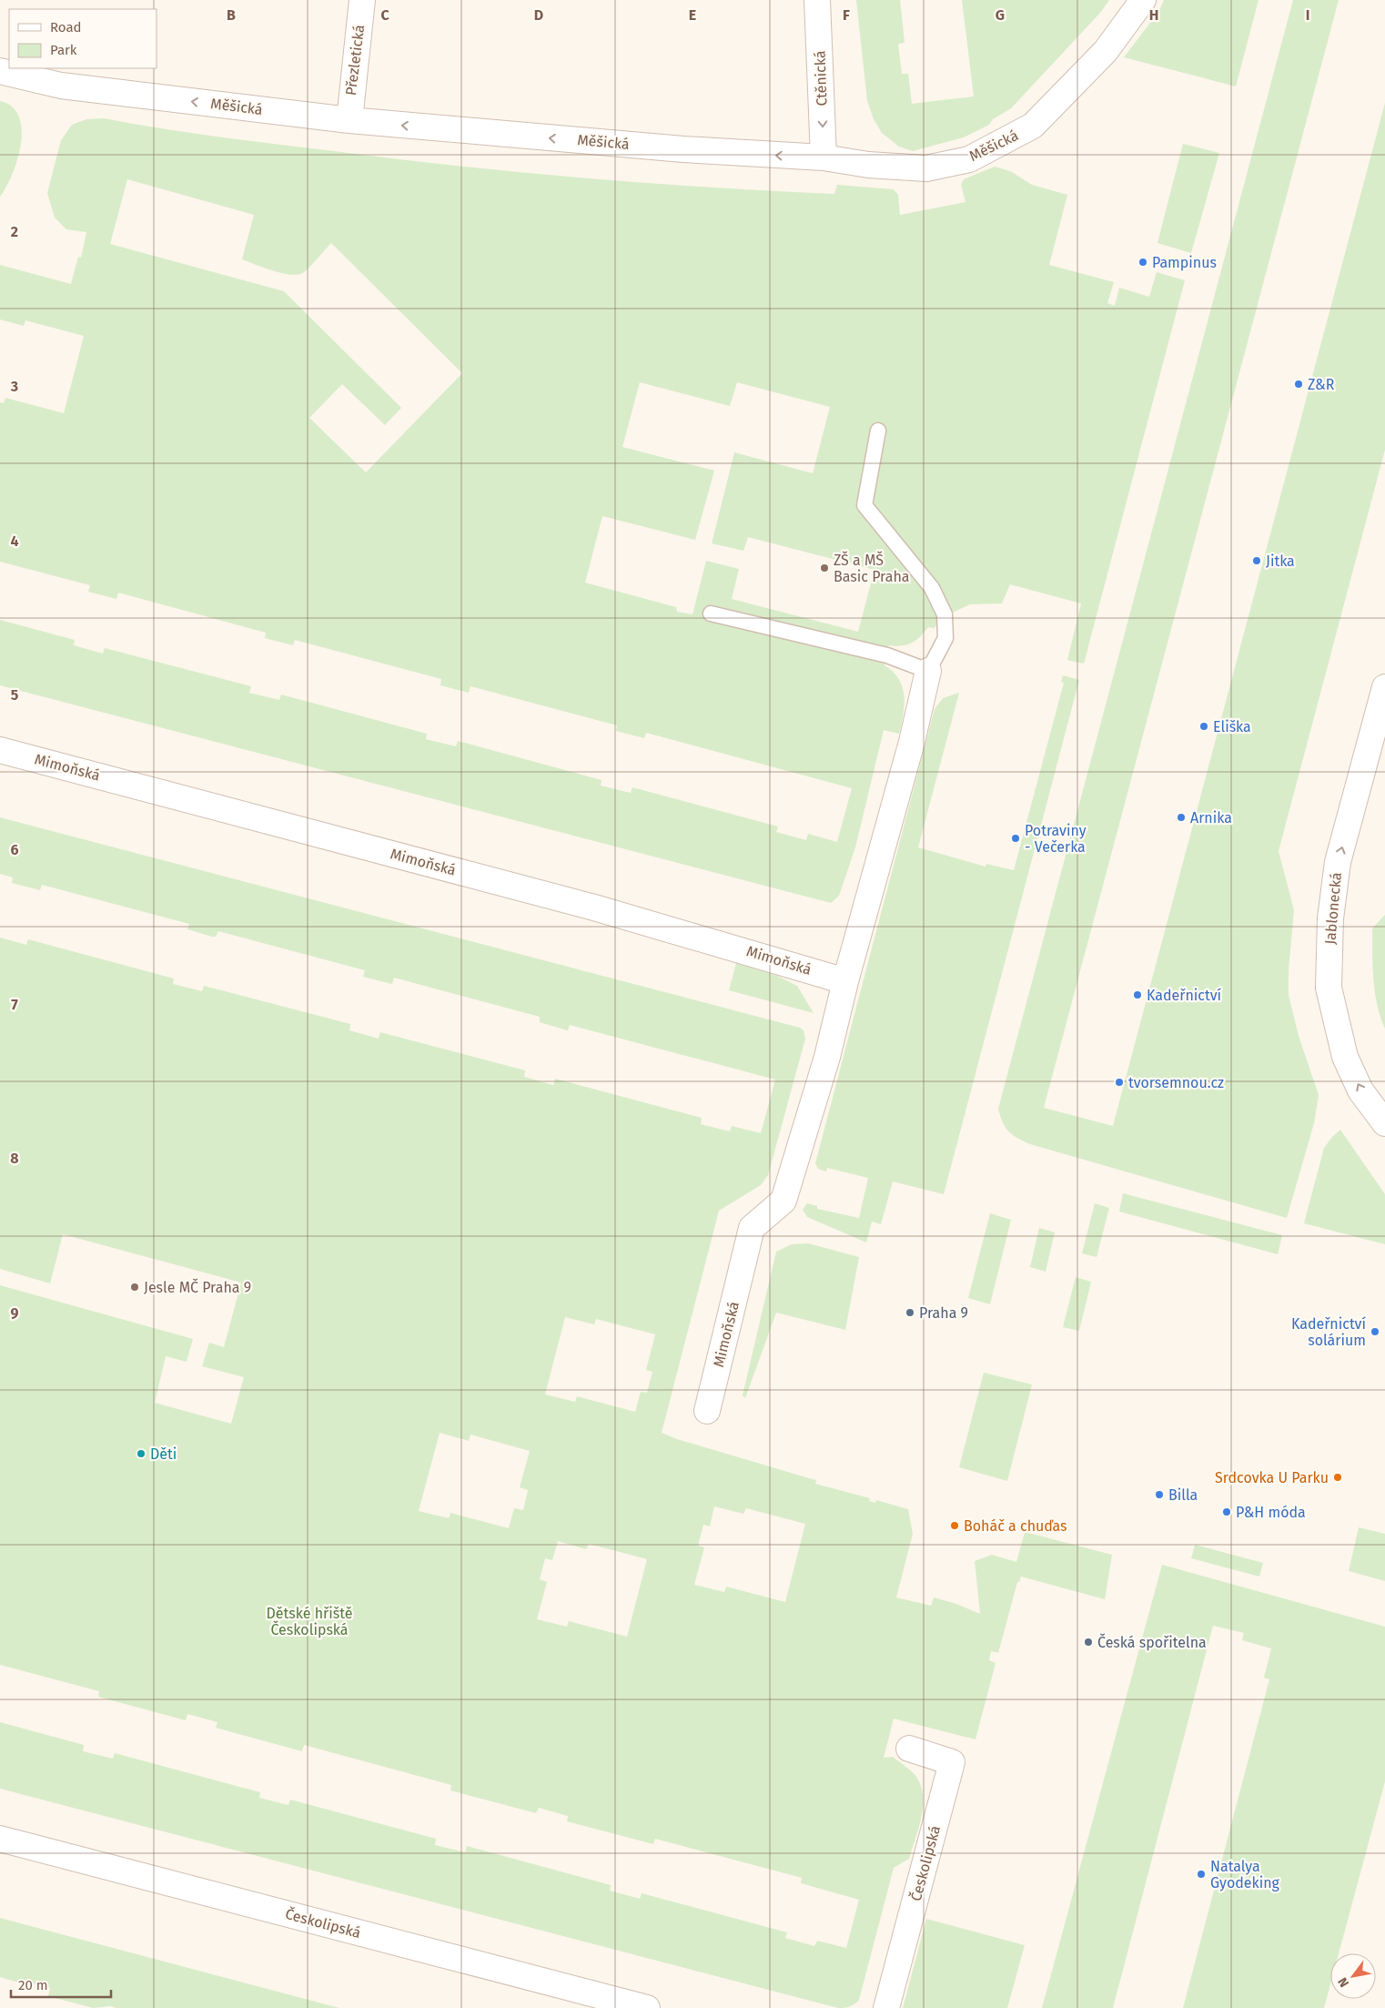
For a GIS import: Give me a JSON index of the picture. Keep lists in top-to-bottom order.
{
  "streets": {
    "street": [
      "Přezletická",
      "Ctěnická",
      "Měšická",
      "Mimoňská",
      "Jablonecká",
      "Českolipská"
    ]
  },
  "crossings": [
    ["Přezletická", "Měšická"],
    ["Ctěnická", "Měšická"]
  ],
  "one_way": ["Ctěnická", "Měšická", "Jablonecká"],
  "parks": ["Dětské hřiště Českolipská"],
  "places": [
    "Pampinus",
    "Z&R",
    "Jitka",
    "ZŠ a MŠ Basic Praha",
    "Eliška",
    "Arnika",
    "Potraviny - Večerka",
    "Kadeřnictví",
    "tvorsemnou.cz",
    "Jesle MČ Praha 9",
    "Praha 9",
    "Kadeřnictví solárium",
    "Děti",
    "Srdcovka U Parku",
    "Billa",
    "P&H móda",
    "Boháč a chuďas",
    "Česká spořitelna",
    "Natalya Gyodeking"
  ],
  "legend": ["Road", "Park"],
  "scale_bar": "20 m",
  "north": "bottom left",
  "grid": {
    "columns": [
      "B",
      "C",
      "D",
      "E",
      "F",
      "G",
      "H",
      "I"
    ],
    "rows": [
      "2",
      "3",
      "4",
      "5",
      "6",
      "7",
      "8",
      "9"
    ]
  }
}
